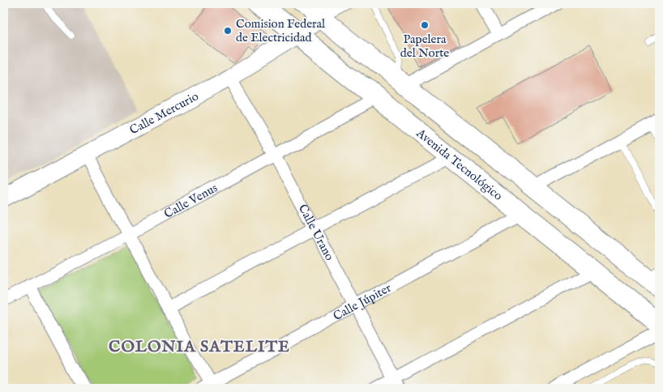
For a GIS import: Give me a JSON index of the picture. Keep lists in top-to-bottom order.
{
  "streets": {
    "main road": ["Calle Mercurio", "Avenida Tecnológico"],
    "street": ["Calle Venus", "Calle Urano", "Calle Júpiter"]
  },
  "crossings": [
    ["Calle Mercurio", "Avenida Tecnológico"],
    ["Calle Mercurio", "Calle Urano"],
    ["Avenida Tecnológico", "Calle Venus"],
    ["Avenida Tecnológico", "Calle Júpiter"],
    ["Calle Venus", "Calle Urano"],
    ["Calle Urano", "Calle Júpiter"]
  ],
  "districts": ["COLONIA SATELITE"],
  "places": ["Papelera del Norte", "Comision Federal de Electricidad"]
}
